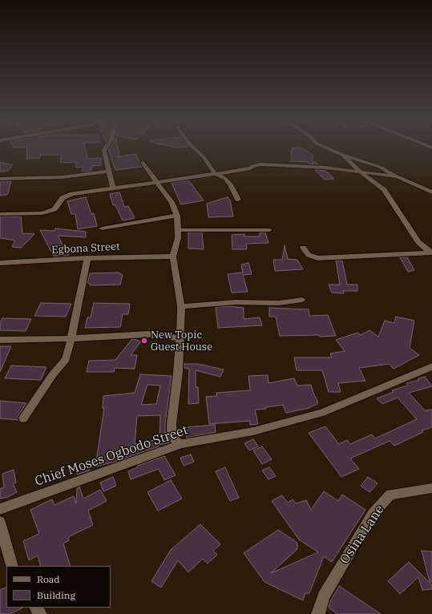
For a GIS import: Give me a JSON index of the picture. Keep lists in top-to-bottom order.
{
  "streets": {
    "street": ["Egbona Street", "Chief Moses Ogbodo Street", "Osina Lane"]
  },
  "places": ["New Topic Guest House"],
  "legend": ["Road", "Building"]
}
